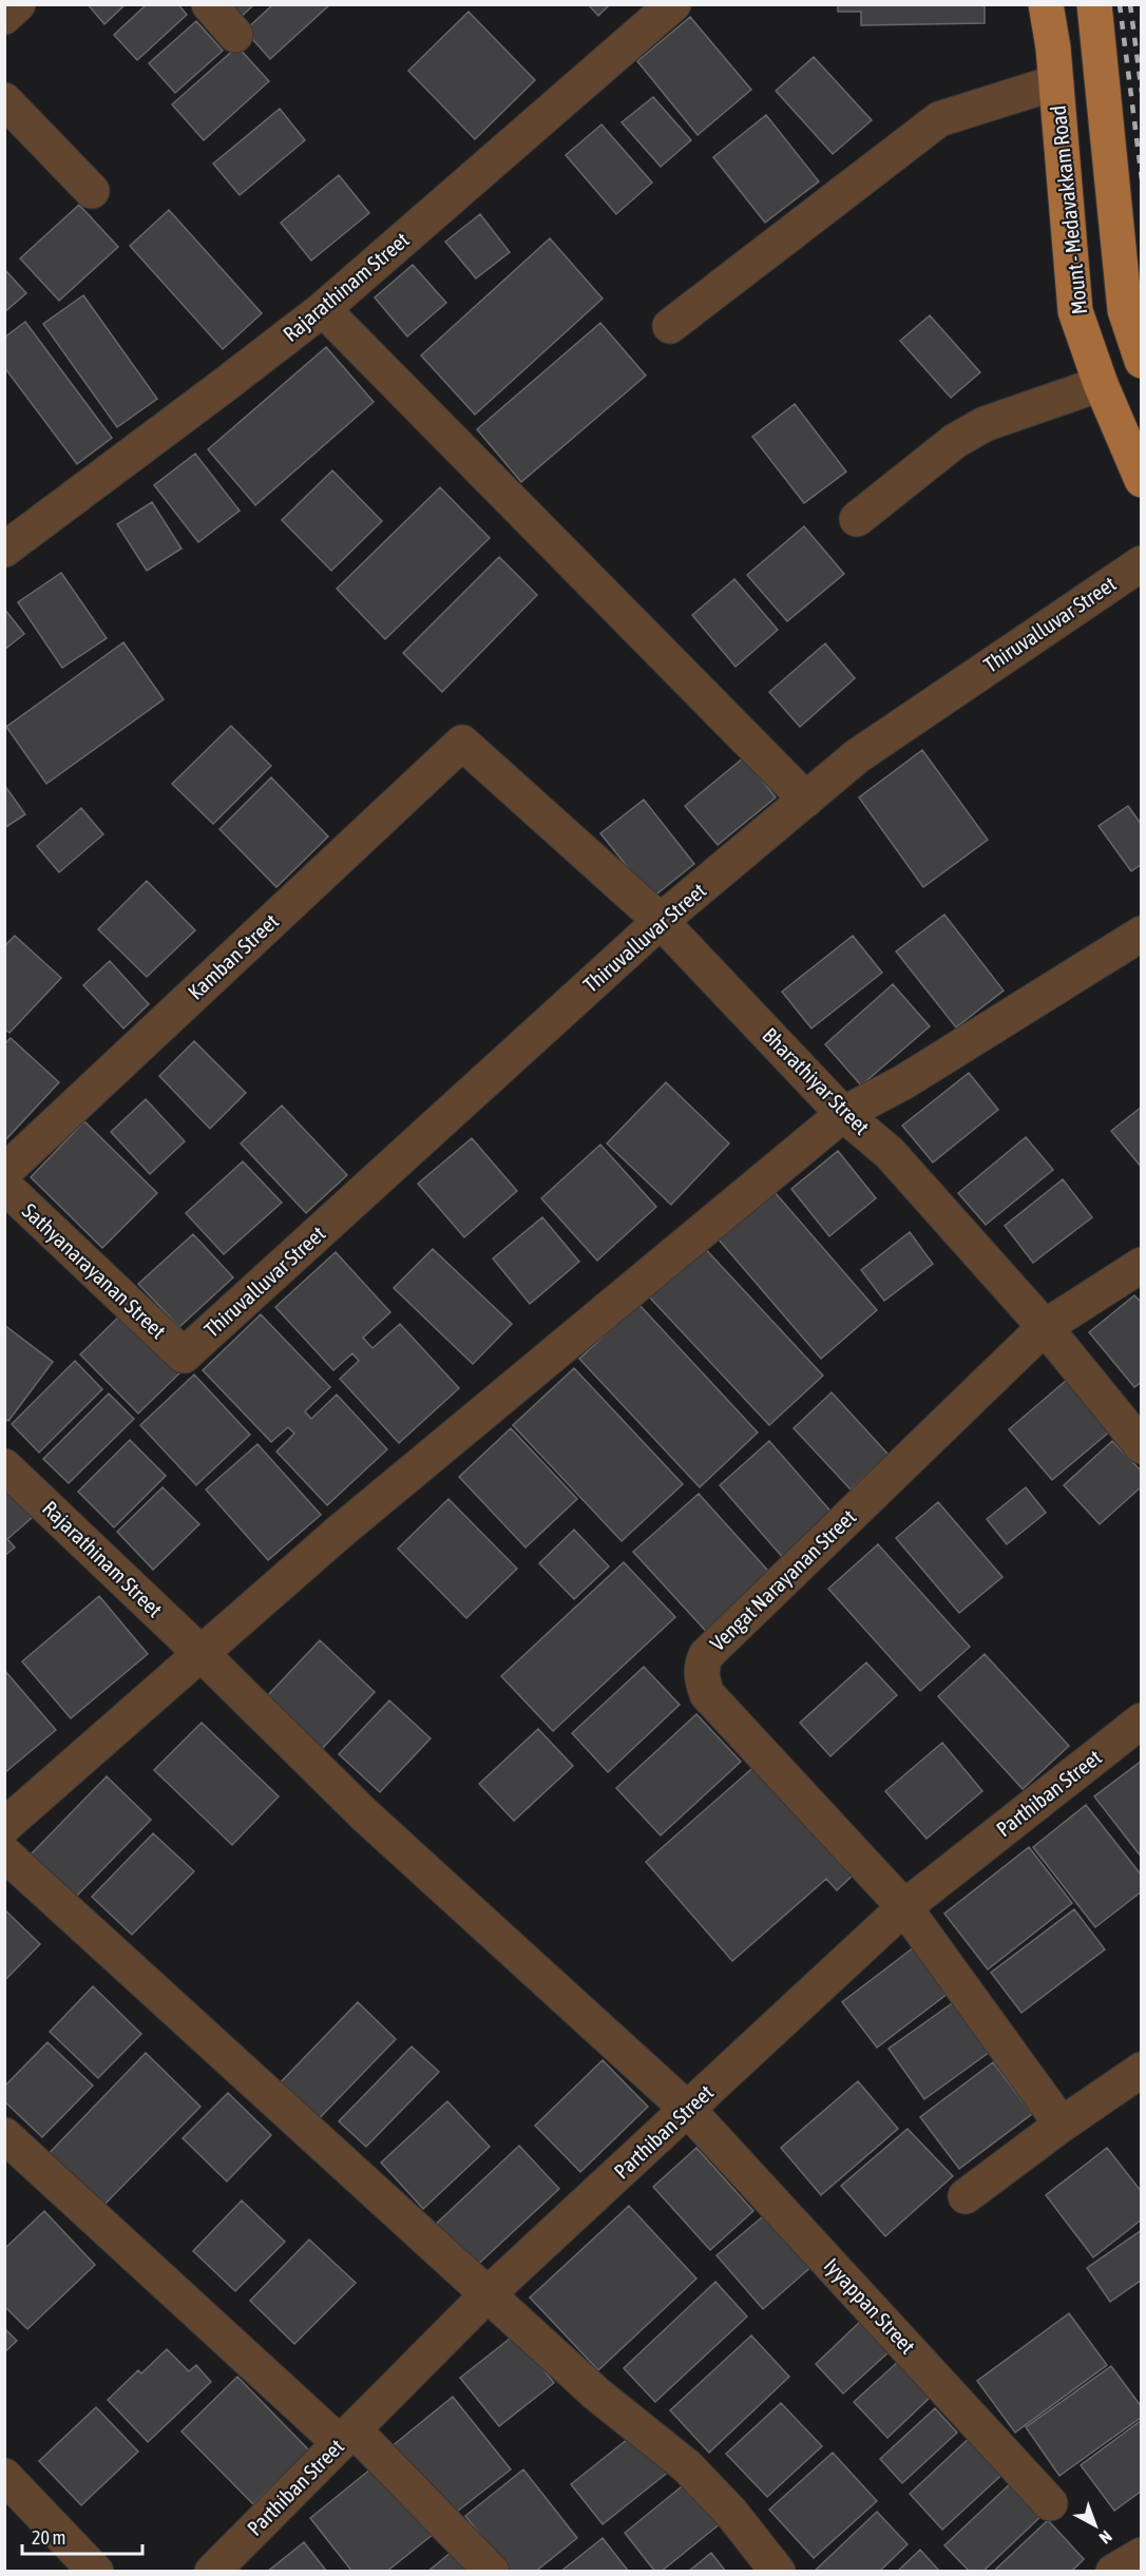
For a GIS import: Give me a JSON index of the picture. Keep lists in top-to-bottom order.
{
  "streets": {
    "main road": ["Mount - Medavakkam Road"],
    "street": [
      "Rajarathinam Street",
      "Thiruvalluvar Street",
      "Kamban Street",
      "Bharathiyar Street",
      "Sathyanarayanan Street",
      "Vengat Narayanan Street",
      "Parthiban Street",
      "Iyyappan Street"
    ]
  },
  "crossings": [
    ["Rajarathinam Street", "Parthiban Street"],
    ["Rajarathinam Street", "Iyyappan Street"],
    ["Thiruvalluvar Street", "Bharathiyar Street"],
    ["Thiruvalluvar Street", "Sathyanarayanan Street"],
    ["Kamban Street", "Bharathiyar Street"],
    ["Bharathiyar Street", "Vengat Narayanan Street"],
    ["Vengat Narayanan Street", "Parthiban Street"],
    ["Parthiban Street", "Iyyappan Street"]
  ],
  "scale_bar": "20 m",
  "north": "bottom right"
}
